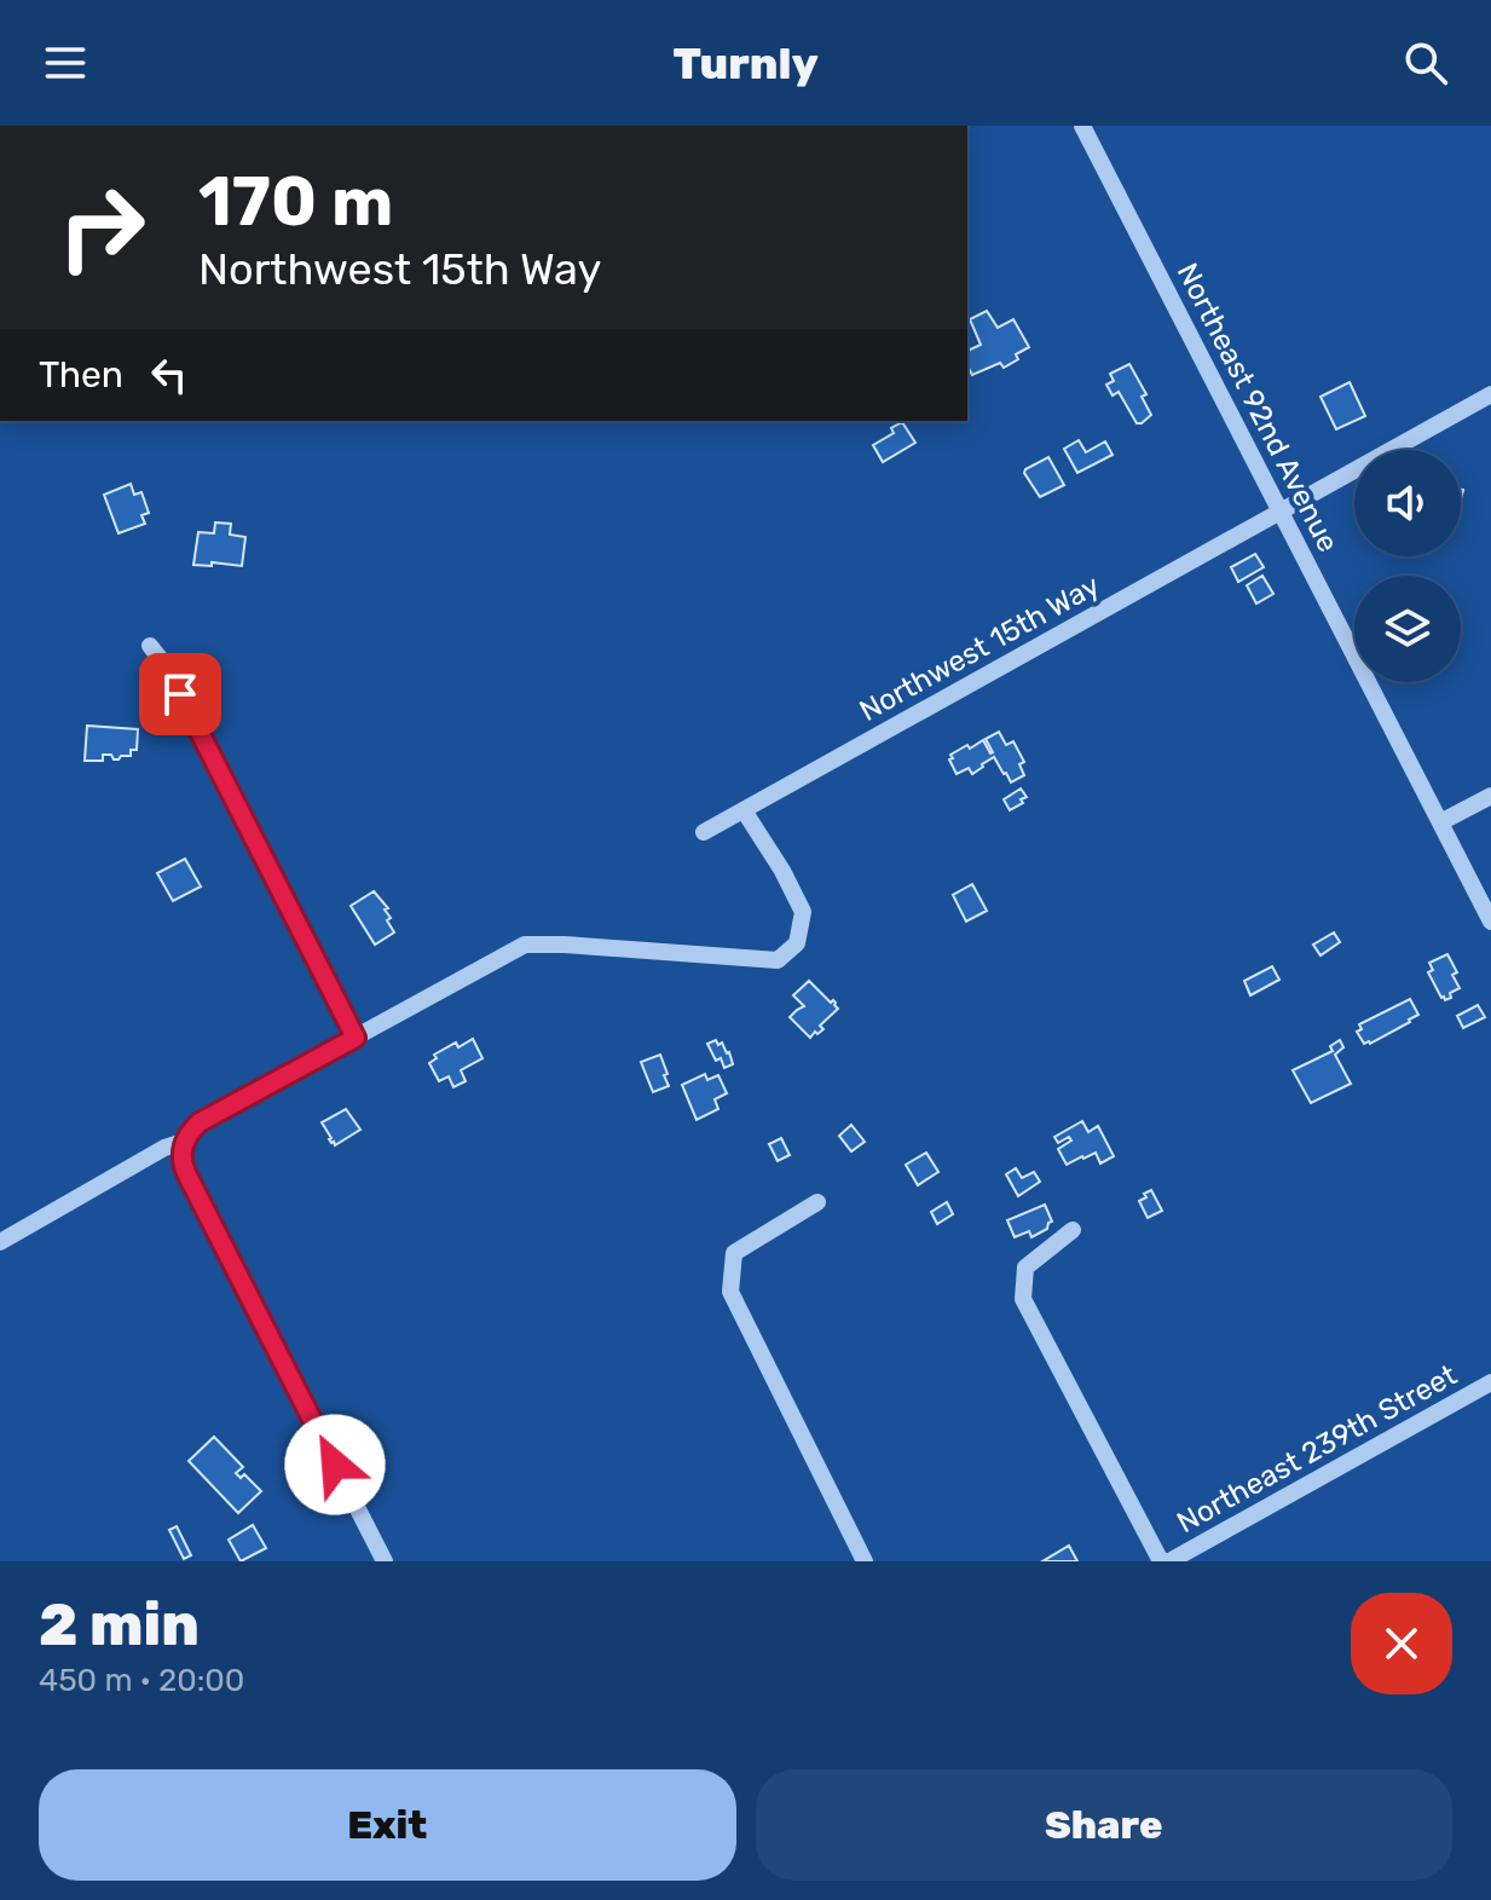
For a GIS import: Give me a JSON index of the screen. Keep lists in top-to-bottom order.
{
  "streets": {
    "street": ["Northeast 92nd Avenue", "Northwest 15th Way", "Northeast 239th Street"]
  },
  "crossings": [
    ["Northeast 92nd Avenue", "Northwest 15th Way"]
  ],
  "page": {
    "header": "Turnly",
    "turn": ["170 m", "Northwest 15th Way"],
    "then": "Then",
    "heading": ["2 min", "450 m · 20:00"],
    "buttons": ["Exit", "Share"]
  }
}
